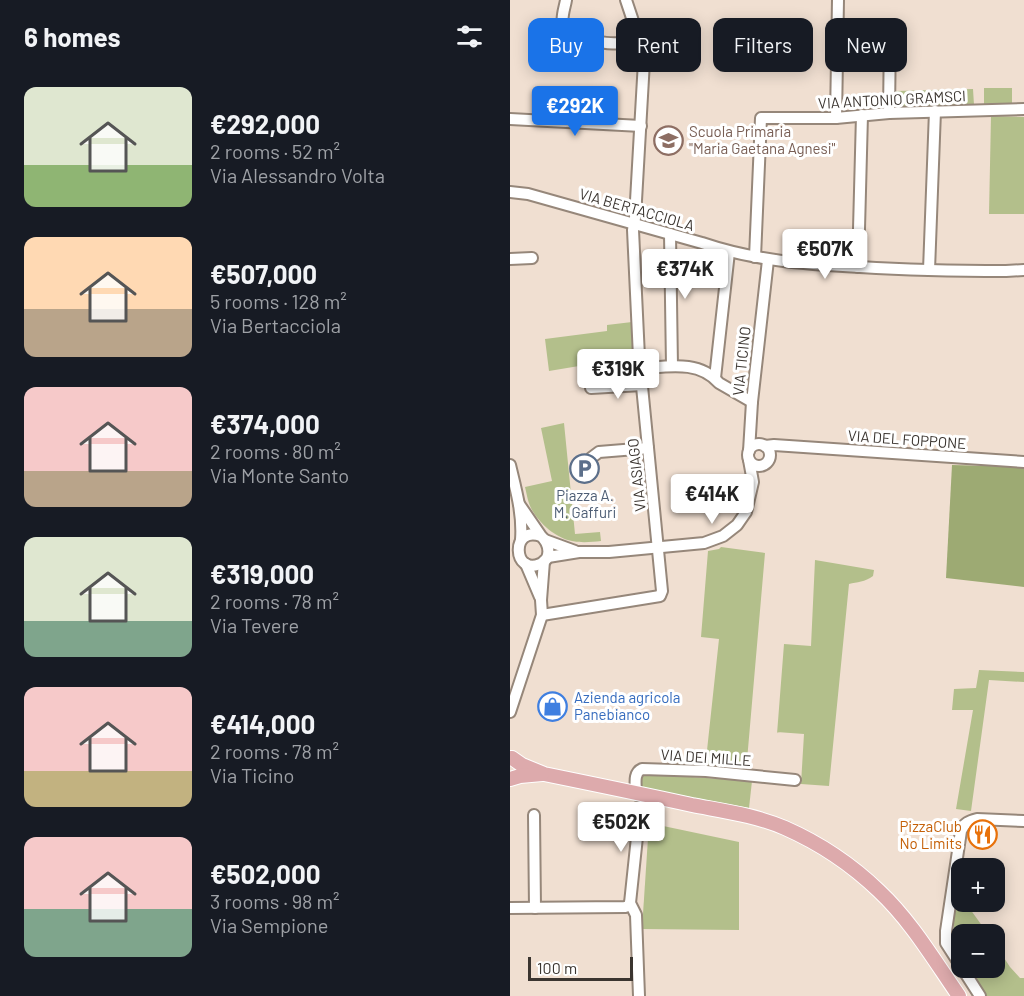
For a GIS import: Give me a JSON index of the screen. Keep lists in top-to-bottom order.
{
  "streets": {
    "street": [
      "VIA ANTONIO GRAMSCI",
      "VIA BERTACCIOLA",
      "VIA TICINO",
      "VIA DEL FOPPONE",
      "VIA ASIAGO",
      "VIA DEI MILLE"
    ]
  },
  "crossings": [
    ["VIA ANTONIO GRAMSCI", "VIA BERTACCIOLA"],
    ["VIA BERTACCIOLA", "VIA TICINO"],
    ["VIA BERTACCIOLA", "VIA ASIAGO"],
    ["VIA TICINO", "VIA DEL FOPPONE"],
    ["VIA TICINO", "VIA ASIAGO"]
  ],
  "places": {
    "school or university": ["Scuola Primaria \"Maria Gaetana Agnesi\""],
    "parking": ["Piazza A. M. Gaffuri"],
    "shop": ["Azienda agricola Panebianco"],
    "restaurant": ["PizzaClub No Limits"]
  },
  "scale_bar": "100 m",
  "page": {
    "heading": "6 homes",
    "chip": [
      "Buy",
      "Rent",
      "Filters",
      "New"
    ],
    "list": [
      {
        "name": "€292,000",
        "note": "2 rooms · 52 m² · Via Alessandro Volta"
      },
      {
        "name": "€507,000",
        "note": "5 rooms · 128 m² · Via Bertacciola"
      },
      {
        "name": "€374,000",
        "note": "2 rooms · 80 m² · Via Monte Santo"
      },
      {
        "name": "€319,000",
        "note": "2 rooms · 78 m² · Via Tevere"
      },
      {
        "name": "€414,000",
        "note": "2 rooms · 78 m² · Via Ticino"
      },
      {
        "name": "€502,000",
        "note": "3 rooms · 98 m² · Via Sempione"
      }
    ],
    "price": [
      "€292K",
      "€507K",
      "€374K",
      "€319K",
      "€414K",
      "€502K"
    ],
    "map_buttons": ["+", "−"],
    "scale": "100 m"
  }
}
